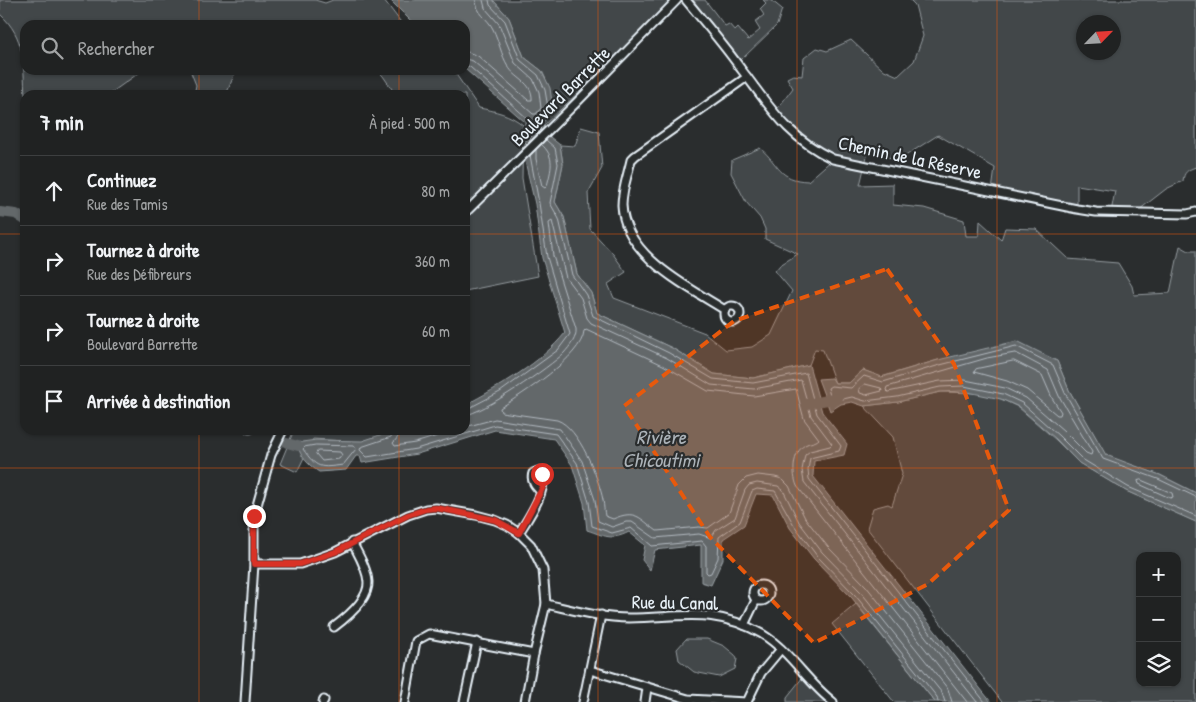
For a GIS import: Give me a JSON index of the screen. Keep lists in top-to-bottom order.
{
  "streets": {
    "street": ["Boulevard Barrette", "Chemin de la Réserve", "Rue du Canal"]
  },
  "water": ["Rivière Chicoutimi"],
  "north": "top right",
  "page": {
    "search": "Rechercher",
    "heading": ["7 min", "À pied · 500 m"],
    "list": [
      ["Continuez", "Rue des Tamis", "80 m"],
      ["Tournez à droite", "Rue des Défibreurs", "360 m"],
      ["Tournez à droite", "Boulevard Barrette", "60 m"],
      "Arrivée à destination"
    ],
    "map_buttons": ["+", "−"]
  }
}
